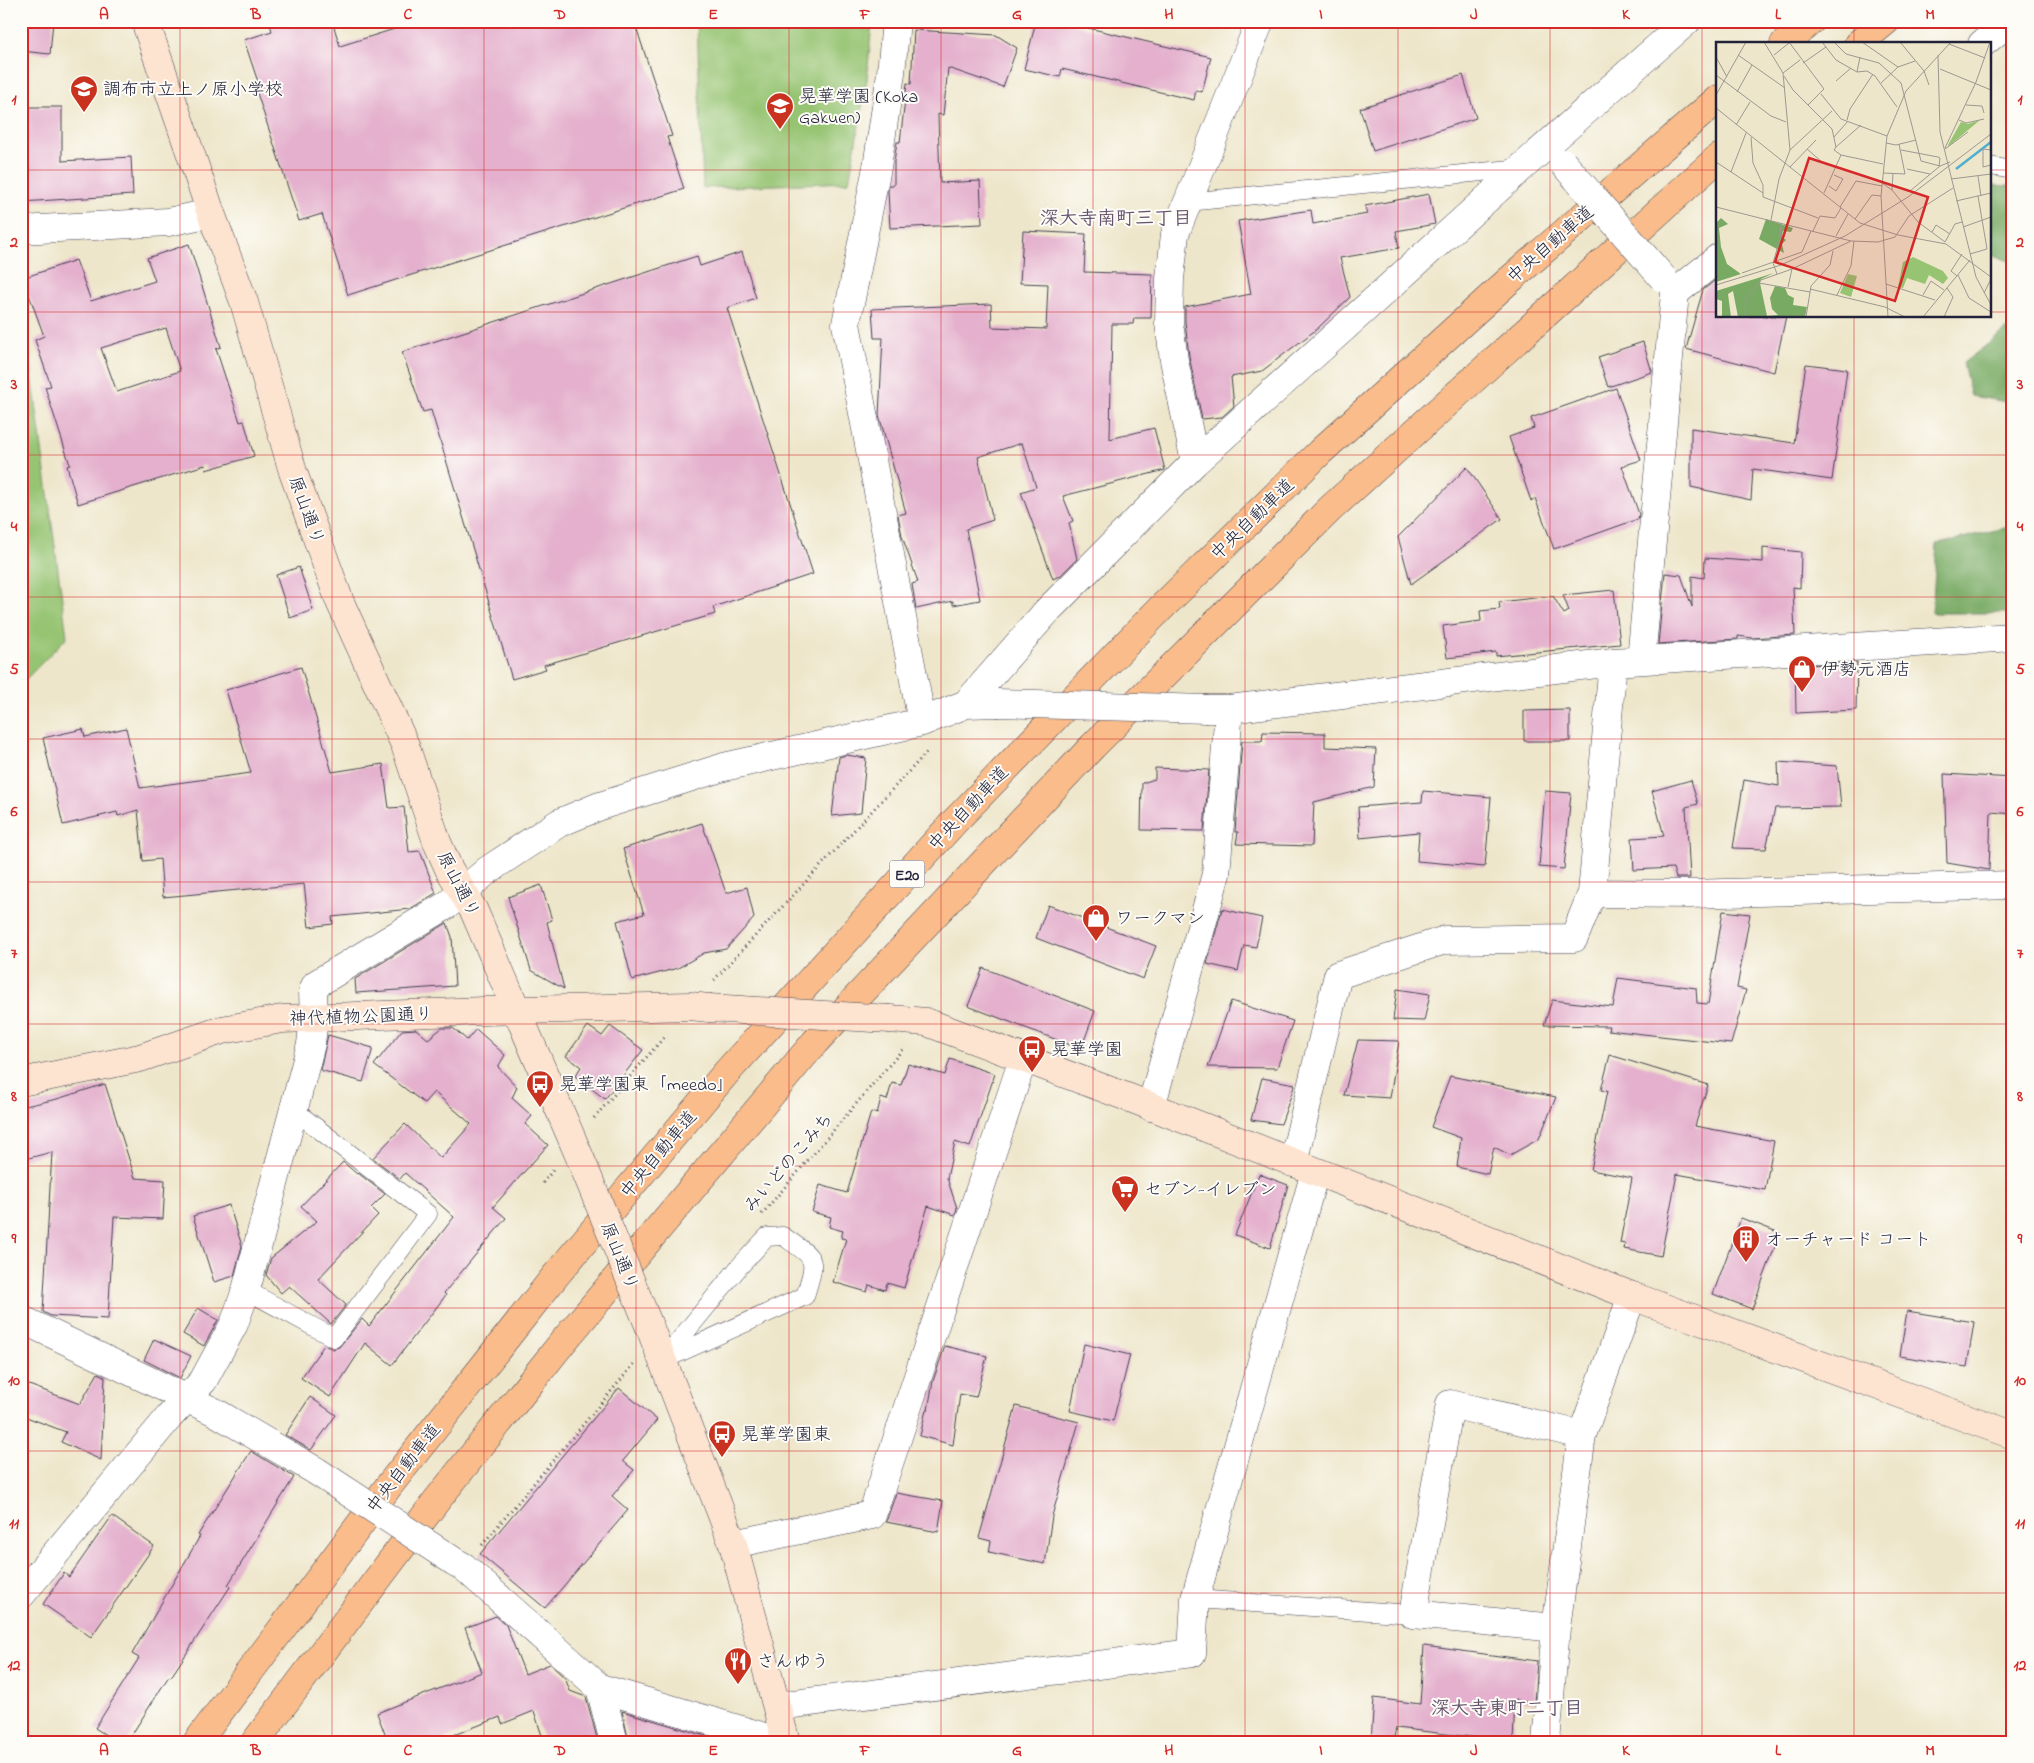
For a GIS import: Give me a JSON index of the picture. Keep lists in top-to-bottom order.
{
  "streets": {
    "highway": ["中央自動車道", "E20"],
    "street": ["原山通り", "神代植物公園通り"],
    "path": ["みいどのこみち"]
  },
  "crossings": [
    ["原山通り", "神代植物公園通り"],
    ["神代植物公園通り", "みいどのこみち"]
  ],
  "districts": ["深大寺南町三丁目", "深大寺東町二丁目"],
  "places": {
    "school or university": ["調布市立上ノ原小学校", "晃華学園 (Koka Gakuen)"],
    "shop": ["伊勢元酒店", "ワークマン"],
    "bus stop": ["晃華学園", "晃華学園東「meedo」", "晃華学園東"],
    "supermarket": ["セブン-イレブン"],
    "building": ["オーチャード コート"],
    "restaurant": ["さんゆう"]
  },
  "grid": {
    "columns": [
      "A",
      "B",
      "C",
      "D",
      "E",
      "F",
      "G",
      "H",
      "I",
      "J",
      "K",
      "L",
      "M"
    ],
    "rows": [
      "1",
      "2",
      "3",
      "4",
      "5",
      "6",
      "7",
      "8",
      "9",
      "10",
      "11",
      "12"
    ]
  }
}
